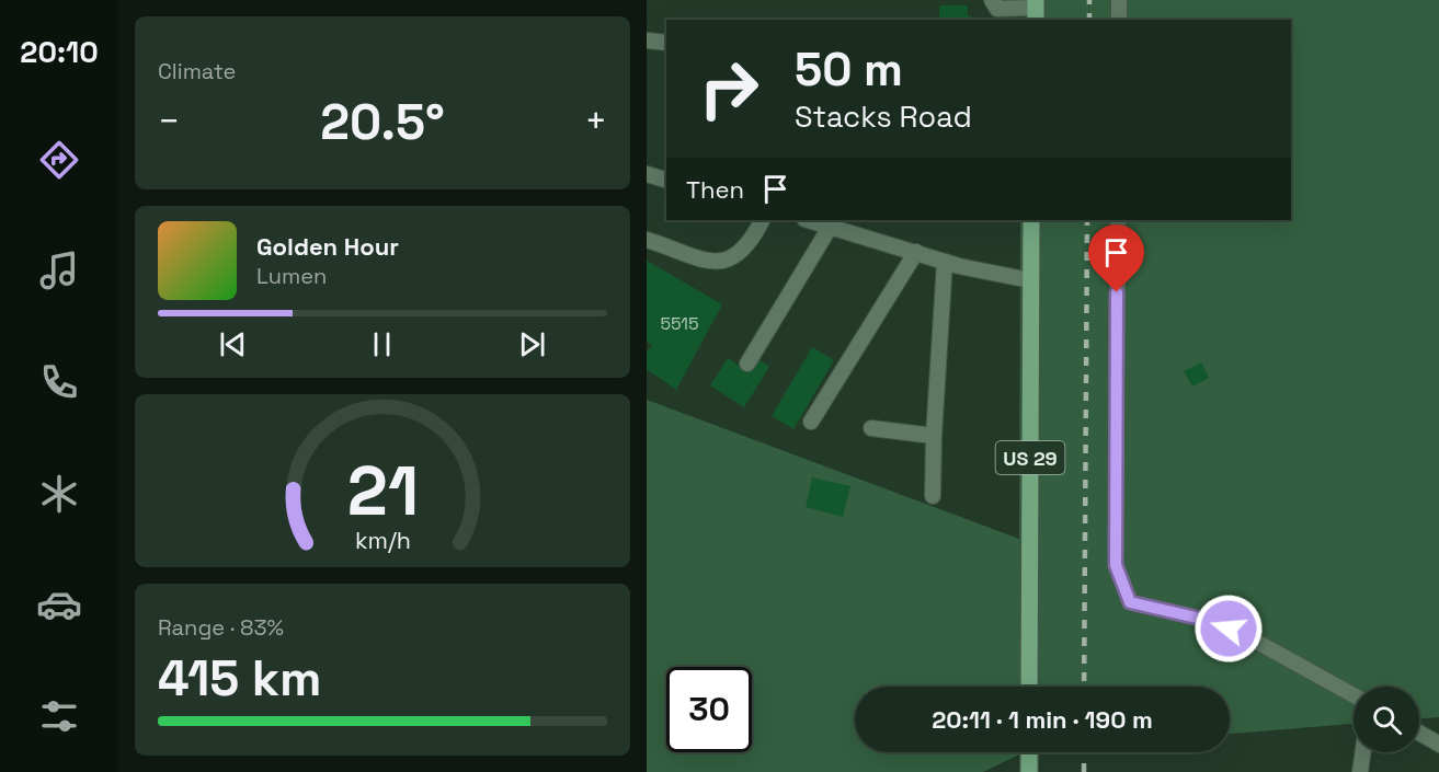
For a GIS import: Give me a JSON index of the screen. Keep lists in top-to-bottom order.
{
  "streets": {
    "main road": ["US 29"]
  },
  "house_numbers": ["5515"],
  "page": {
    "tabs": "20:10",
    "tile": [
      "Climate",
      ["Range · 83%", "415 km"]
    ],
    "turn": ["50 m", "Stacks Road"],
    "heat": ["−", "20.5°", "+"],
    "then": "Then",
    "song": ["Golden Hour", "Lumen"],
    "limit": "30",
    "trip": "20:11 · 1 min · 190 m",
    "gauge": ["21", "km/h"]
  }
}
